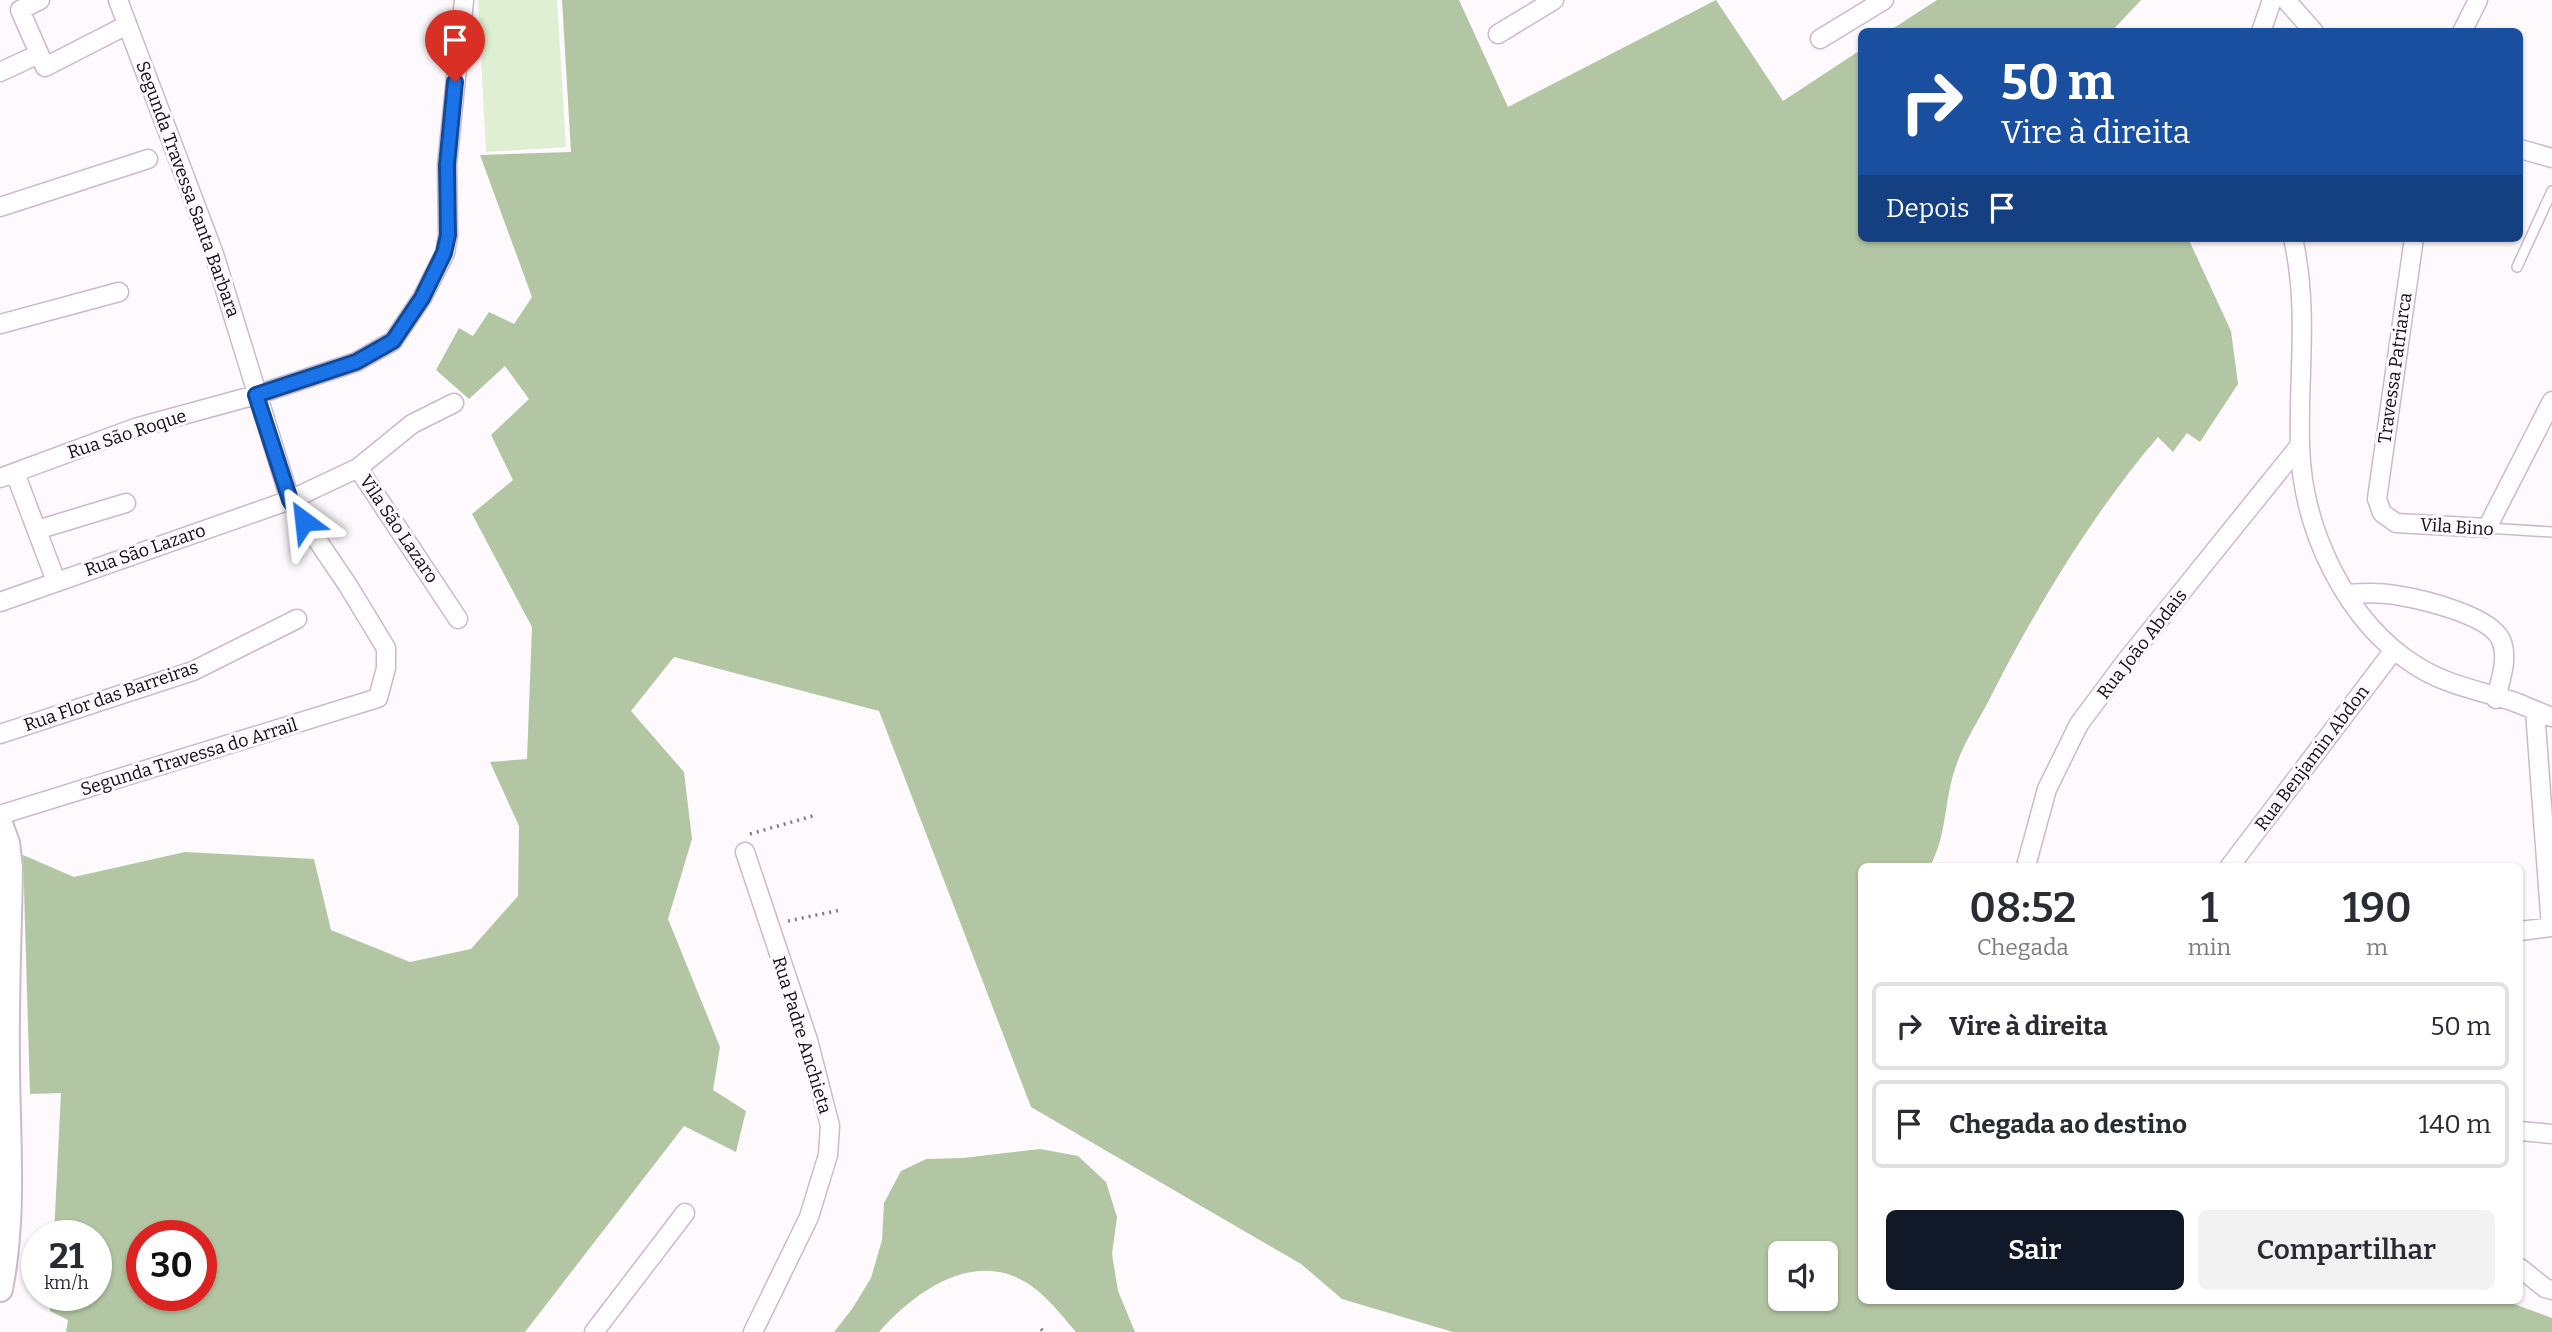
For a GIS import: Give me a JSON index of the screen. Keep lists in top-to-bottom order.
{
  "streets": {
    "street": [
      "Segunda Travessa Santa Barbara",
      "Travessa Patriarca",
      "Rua São Roque",
      "Vila Bino",
      "Vila São Lazaro",
      "Rua São Lazaro",
      "Rua João Abdais",
      "Rua Flor das Barreiras",
      "Segunda Travessa do Arrail",
      "Rua Benjamin Abdon",
      "Rua Padre Anchieta"
    ]
  },
  "crossings": [
    ["Segunda Travessa Santa Barbara", "Rua São Roque"],
    ["Segunda Travessa Santa Barbara", "Vila São Lazaro"],
    ["Segunda Travessa Santa Barbara", "Rua São Lazaro"],
    ["Segunda Travessa Santa Barbara", "Segunda Travessa do Arrail"],
    ["Travessa Patriarca", "Vila Bino"],
    ["Vila São Lazaro", "Rua São Lazaro"]
  ],
  "page": {
    "turn": ["50 m", "Vire à direita"],
    "then": "Depois",
    "eta": [
      "08:52",
      "Chegada",
      "1",
      "min",
      "190",
      "m"
    ],
    "list": [
      {
        "name": "Vire à direita",
        "value": "50 m"
      },
      {
        "name": "Chegada ao destino",
        "value": "140 m"
      }
    ],
    "buttons": ["Sair", "Compartilhar"],
    "speed": "21 km/h",
    "limit": "30"
  }
}
